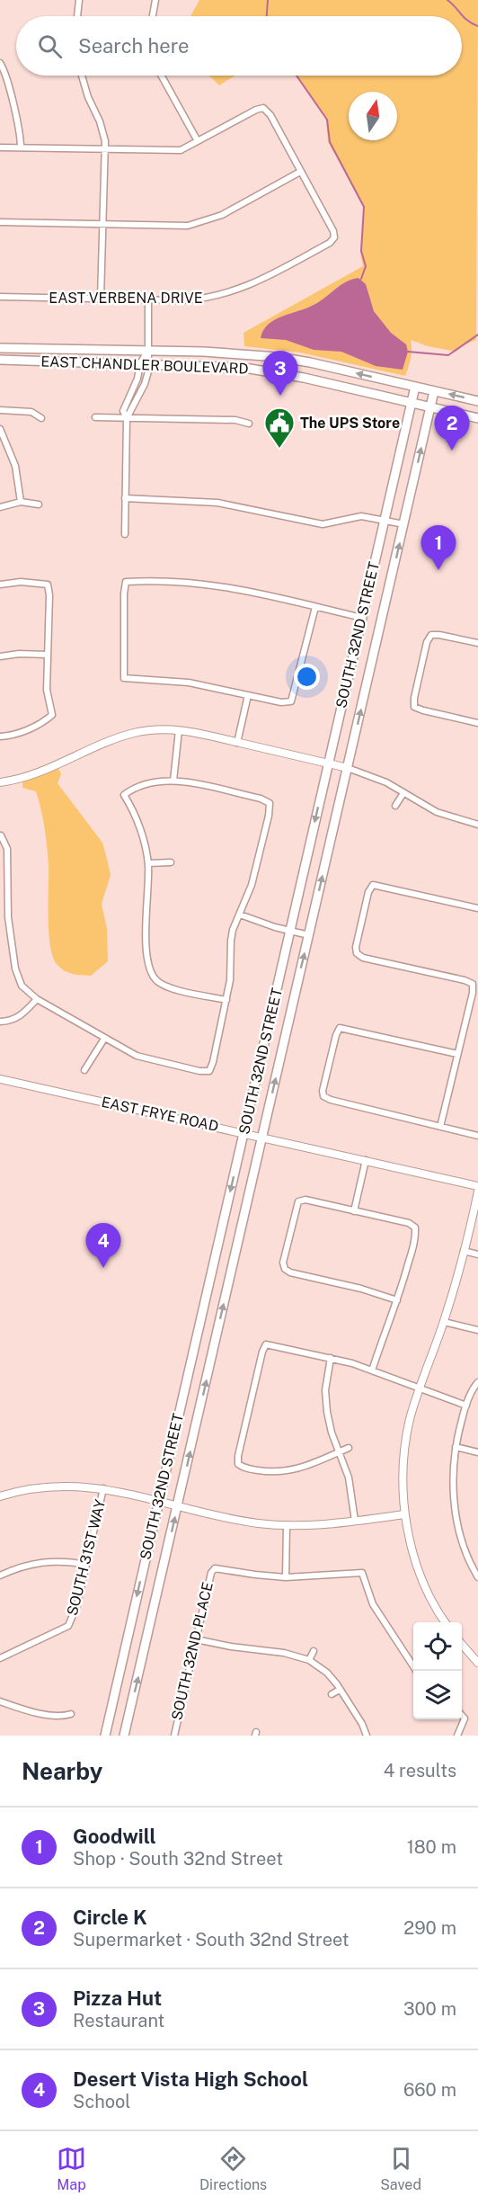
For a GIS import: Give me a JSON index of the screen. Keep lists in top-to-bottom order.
{
  "streets": {
    "main road": ["EAST CHANDLER BOULEVARD", "SOUTH 32ND STREET"],
    "street": [
      "EAST VERBENA DRIVE",
      "EAST FRYE ROAD",
      "SOUTH 31ST WAY",
      "SOUTH 32ND PLACE"
    ]
  },
  "crossings": [
    ["EAST CHANDLER BOULEVARD", "SOUTH 32ND STREET"],
    ["SOUTH 32ND STREET", "EAST FRYE ROAD"]
  ],
  "places": {
    "public building": ["The UPS Store"]
  },
  "north": "top",
  "page": {
    "search": "Search here",
    "pins": [
      "3",
      "2",
      "1",
      "4"
    ],
    "heading": ["Nearby", "4 results"],
    "list": [
      {
        "mark": "1",
        "name": "Goodwill",
        "note": "Shop · South 32nd Street",
        "value": "180 m"
      },
      {
        "mark": "2",
        "name": "Circle K",
        "note": "Supermarket · South 32nd Street",
        "value": "290 m"
      },
      {
        "mark": "3",
        "name": "Pizza Hut",
        "note": "Restaurant",
        "value": "300 m"
      },
      {
        "mark": "4",
        "name": "Desert Vista High School",
        "note": "School",
        "value": "660 m"
      }
    ],
    "nav": ["Map", "Directions", "Saved"]
  }
}
